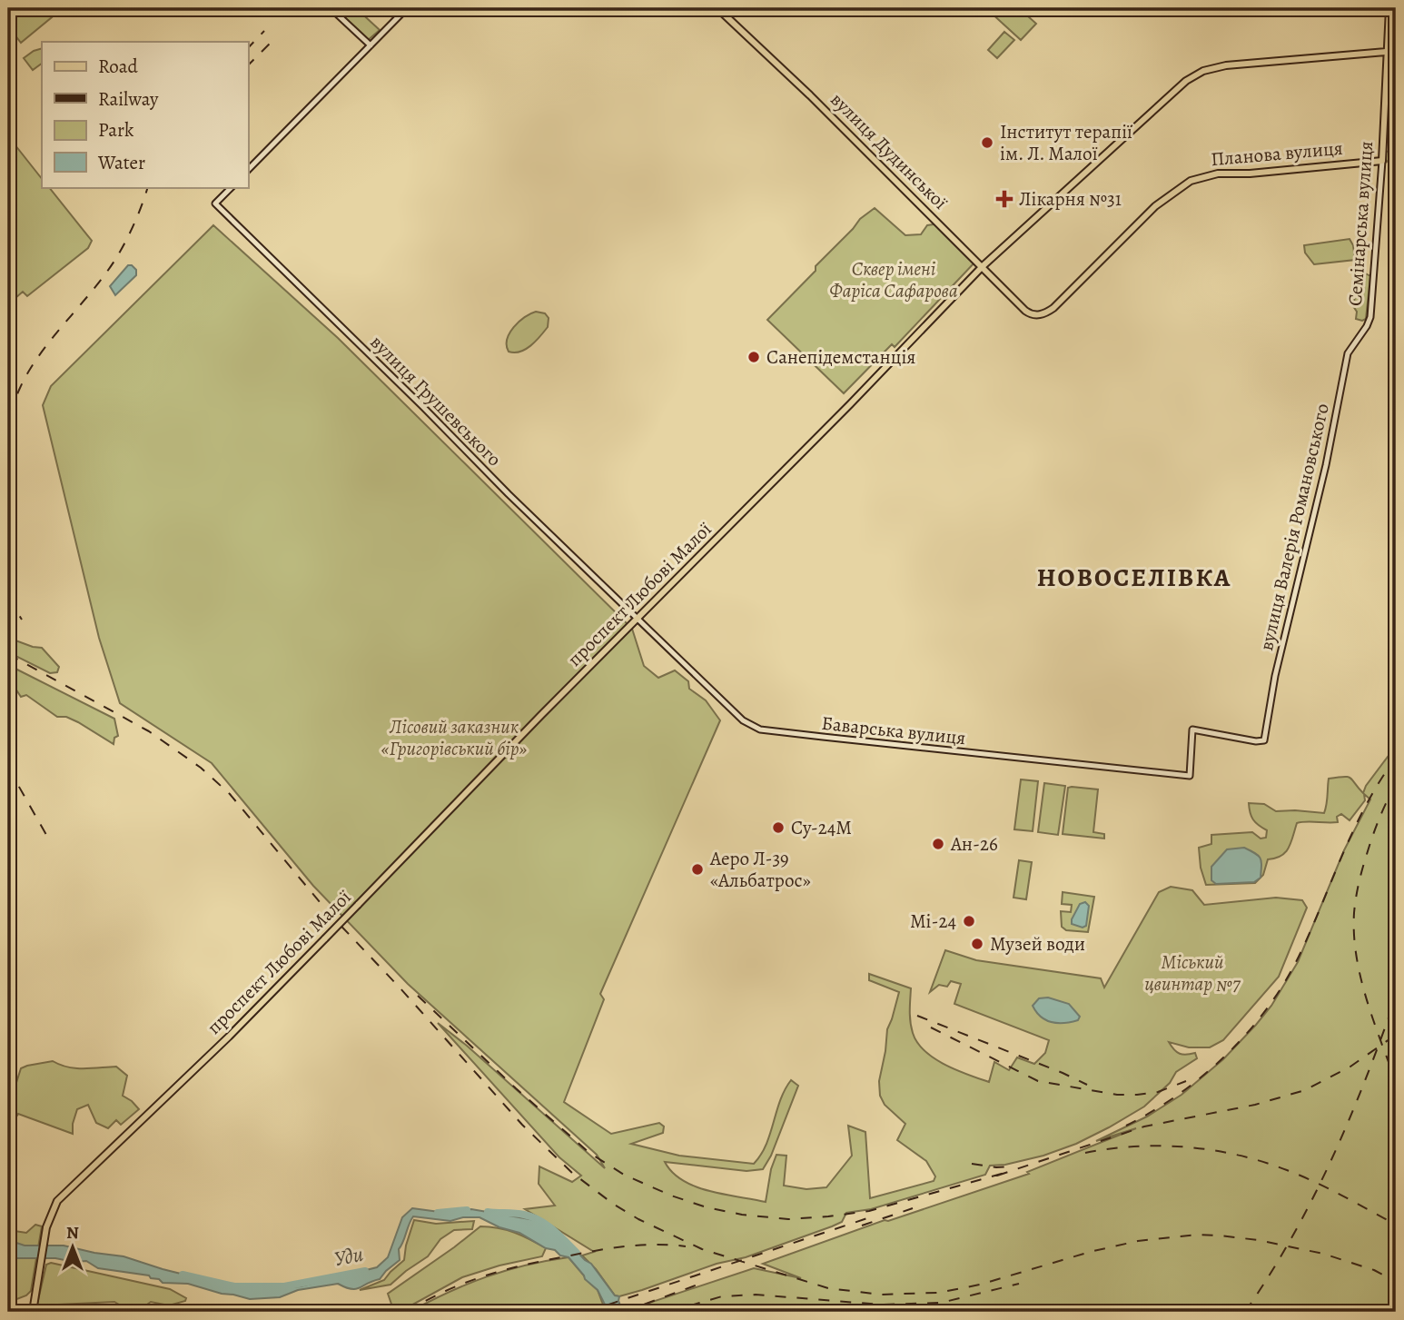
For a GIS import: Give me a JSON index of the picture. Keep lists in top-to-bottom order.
{
  "streets": {
    "main road": [
      "вулиця Дудинської",
      "Планова вулиця",
      "Семінарська вулиця",
      "проспект Любові Малої"
    ],
    "street": ["вулиця Грушевського", "вулиця Валерія Романовського", "Баварська вулиця"]
  },
  "crossings": [
    ["вулиця Дудинської", "Планова вулиця"],
    ["вулиця Дудинської", "проспект Любові Малої"],
    ["Планова вулиця", "Семінарська вулиця"],
    ["Семінарська вулиця", "вулиця Валерія Романовського"],
    ["Семінарська вулиця", "проспект Любові Малої"],
    ["вулиця Грушевського", "проспект Любові Малої"],
    ["вулиця Грушевського", "Баварська вулиця"],
    ["вулиця Валерія Романовського", "Баварська вулиця"],
    ["проспект Любові Малої", "Баварська вулиця"]
  ],
  "districts": ["НОВОСЕЛІВКА"],
  "water": ["Уди"],
  "parks": ["Сквер імені Фаріса Сафарова", "Лісовий заказник «Григорівський бір»", "Міський цвинтар №7"],
  "places": {
    "other": [
      "Інститут терапії ім. Л. Малої",
      "Санепідемстанція",
      "Су-24М",
      "Ан-26",
      "Аеро Л-39 «Альбатрос»",
      "Мі-24",
      "Музей води"
    ],
    "health": ["Лікарня №31"]
  },
  "legend": [
    "Road",
    "Railway",
    "Park",
    "Water"
  ],
  "north": "top"
}
